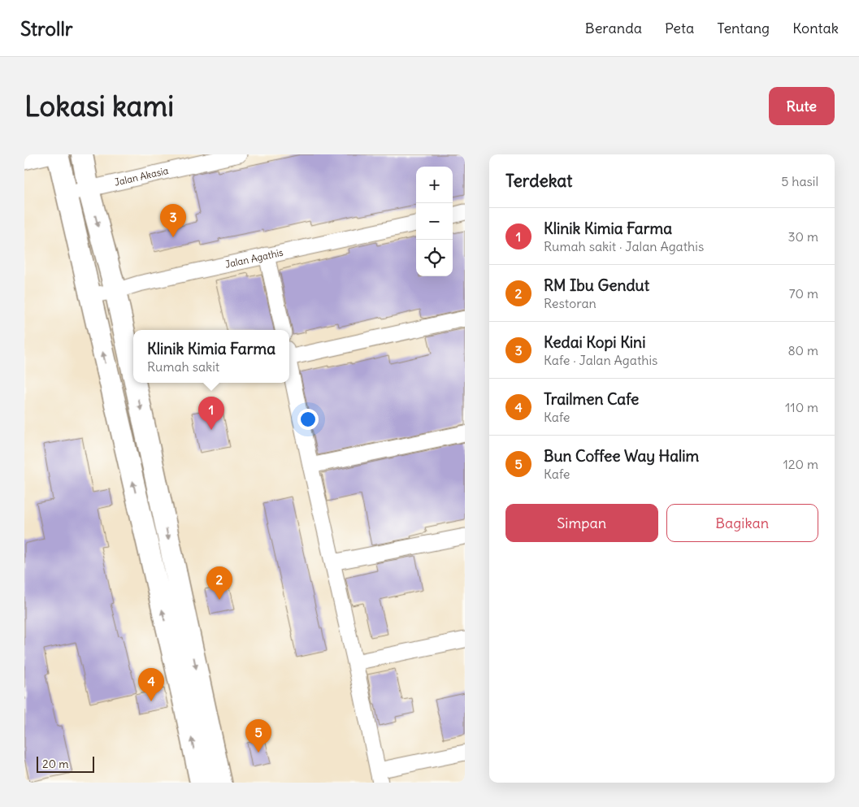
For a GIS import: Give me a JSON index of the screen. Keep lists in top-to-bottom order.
{
  "streets": {
    "street": ["Jalan Akasia", "Jalan Agathis"]
  },
  "scale_bar": "20 m",
  "page": {
    "header": "Strollr",
    "nav": [
      "Beranda",
      "Peta",
      "Tentang",
      "Kontak"
    ],
    "buttons": [
      "Rute",
      ["Simpan", "Bagikan"]
    ],
    "title": "Lokasi kami",
    "heading": ["Terdekat", "5 hasil"],
    "map_buttons": ["+", "−"],
    "pins": [
      "3",
      "1",
      "2",
      "4",
      "5"
    ],
    "list": [
      {
        "mark": "1",
        "name": "Klinik Kimia Farma",
        "note": "Rumah sakit · Jalan Agathis",
        "value": "30 m"
      },
      {
        "mark": "2",
        "name": "RM Ibu Gendut",
        "note": "Restoran",
        "value": "70 m"
      },
      {
        "mark": "3",
        "name": "Kedai Kopi Kini",
        "note": "Kafe · Jalan Agathis",
        "value": "80 m"
      },
      {
        "mark": "4",
        "name": "Trailmen Cafe",
        "note": "Kafe",
        "value": "110 m"
      },
      {
        "mark": "5",
        "name": "Bun Coffee Way Halim",
        "note": "Kafe",
        "value": "120 m"
      }
    ],
    "popup": ["Klinik Kimia Farma", "Rumah sakit"],
    "scale": "20 m"
  }
}
